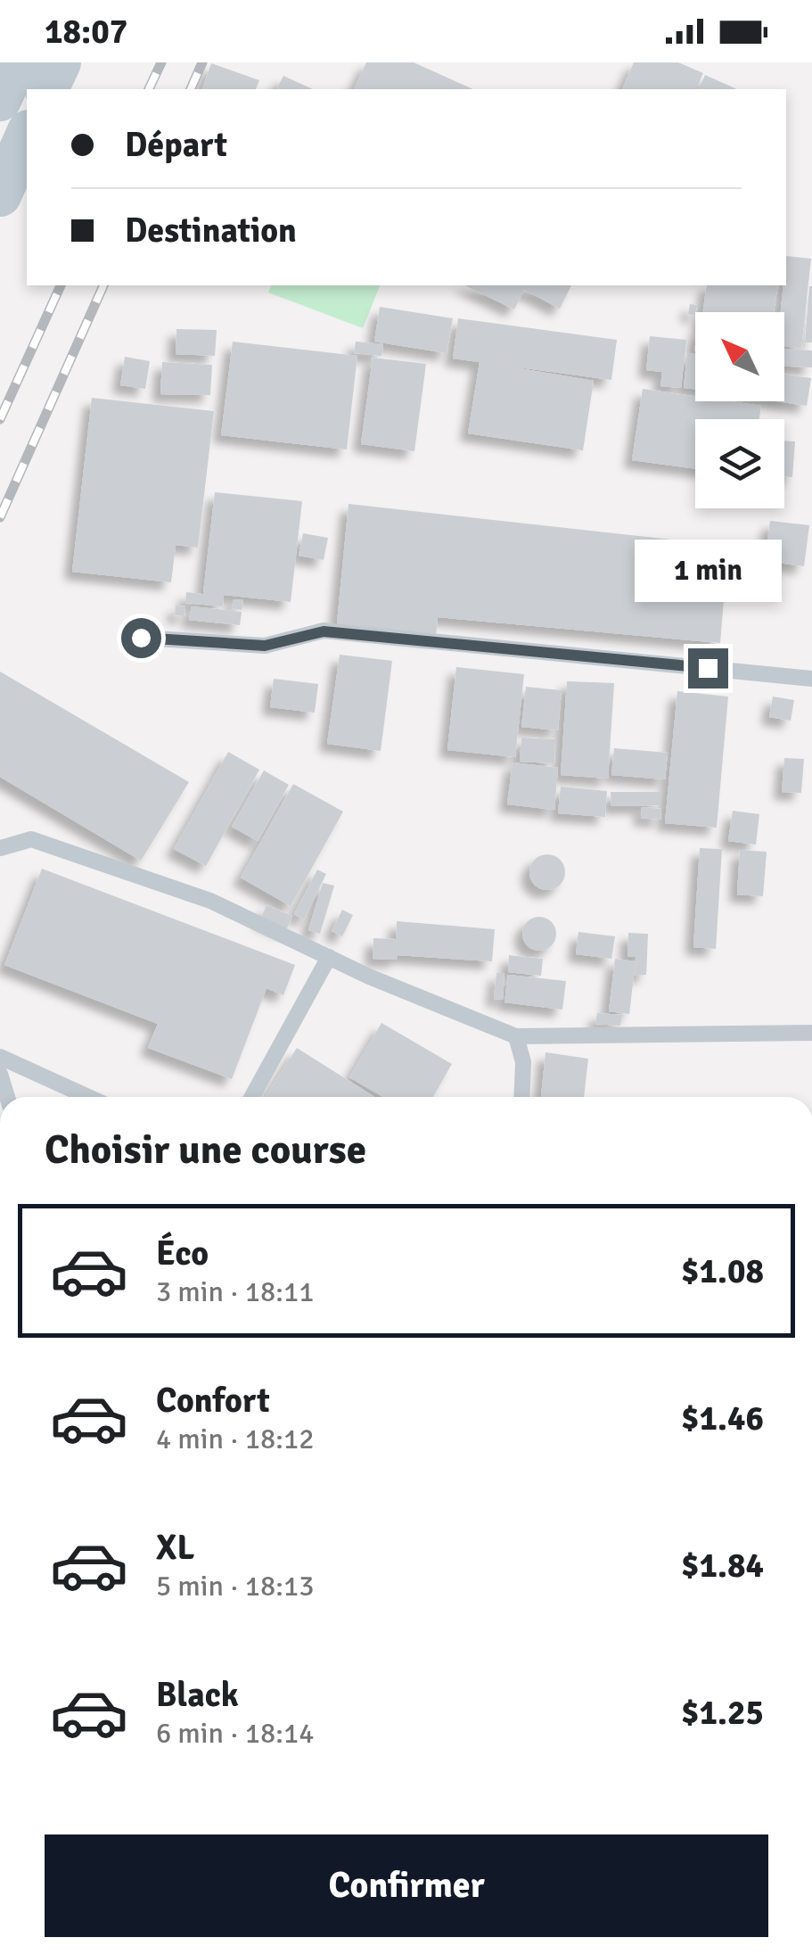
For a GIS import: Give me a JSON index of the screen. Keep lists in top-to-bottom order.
{
  "north": "top left",
  "page": {
    "status": "18:07",
    "banner": ["Départ", "Destination"],
    "bubble": "1 min",
    "heading": "Choisir une course",
    "list": [
      {
        "name": "Éco",
        "note": "3 min · 18:11",
        "value": "$1.08"
      },
      {
        "name": "Confort",
        "note": "4 min · 18:12",
        "value": "$1.46"
      },
      {
        "name": "XL",
        "note": "5 min · 18:13",
        "value": "$1.84"
      },
      {
        "name": "Black",
        "note": "6 min · 18:14",
        "value": "$1.25"
      }
    ],
    "buttons": "Confirmer"
  }
}
